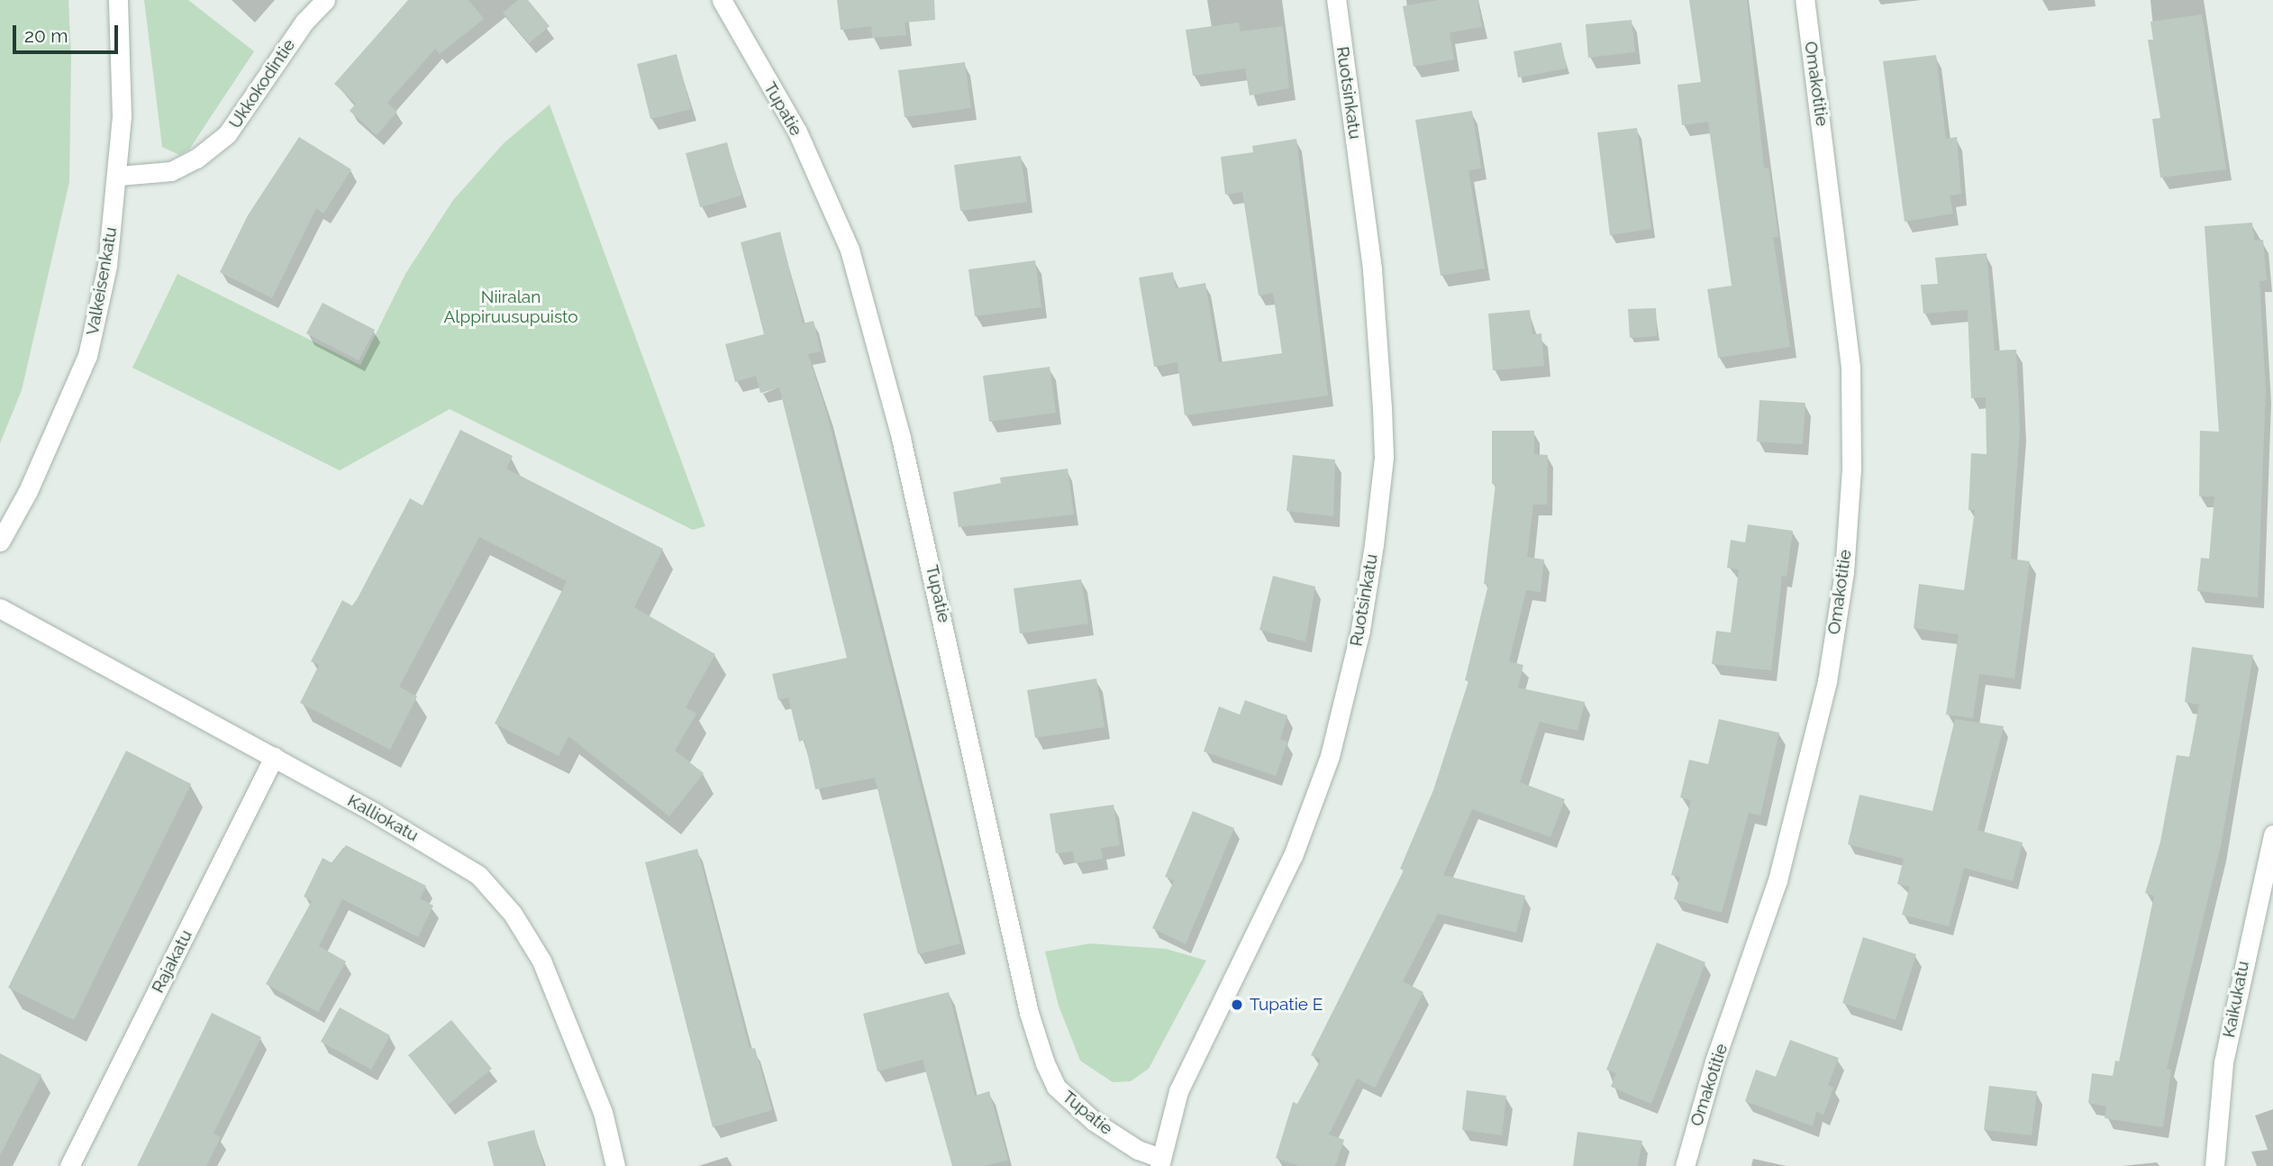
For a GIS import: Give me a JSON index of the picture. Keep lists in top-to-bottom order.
{
  "streets": {
    "street": [
      "Ukkokodintie",
      "Omakotitie",
      "Ruotsinkatu",
      "Tupatie",
      "Valkeisenkatu",
      "Kalliokatu",
      "Rajakatu",
      "Kaikukatu"
    ]
  },
  "crossings": [
    ["Ukkokodintie", "Valkeisenkatu"],
    ["Ruotsinkatu", "Tupatie"],
    ["Kalliokatu", "Rajakatu"]
  ],
  "parks": ["Niiralan Alppiruusupuisto"],
  "places": ["Tupatie E"],
  "scale_bar": "20 m"
}
